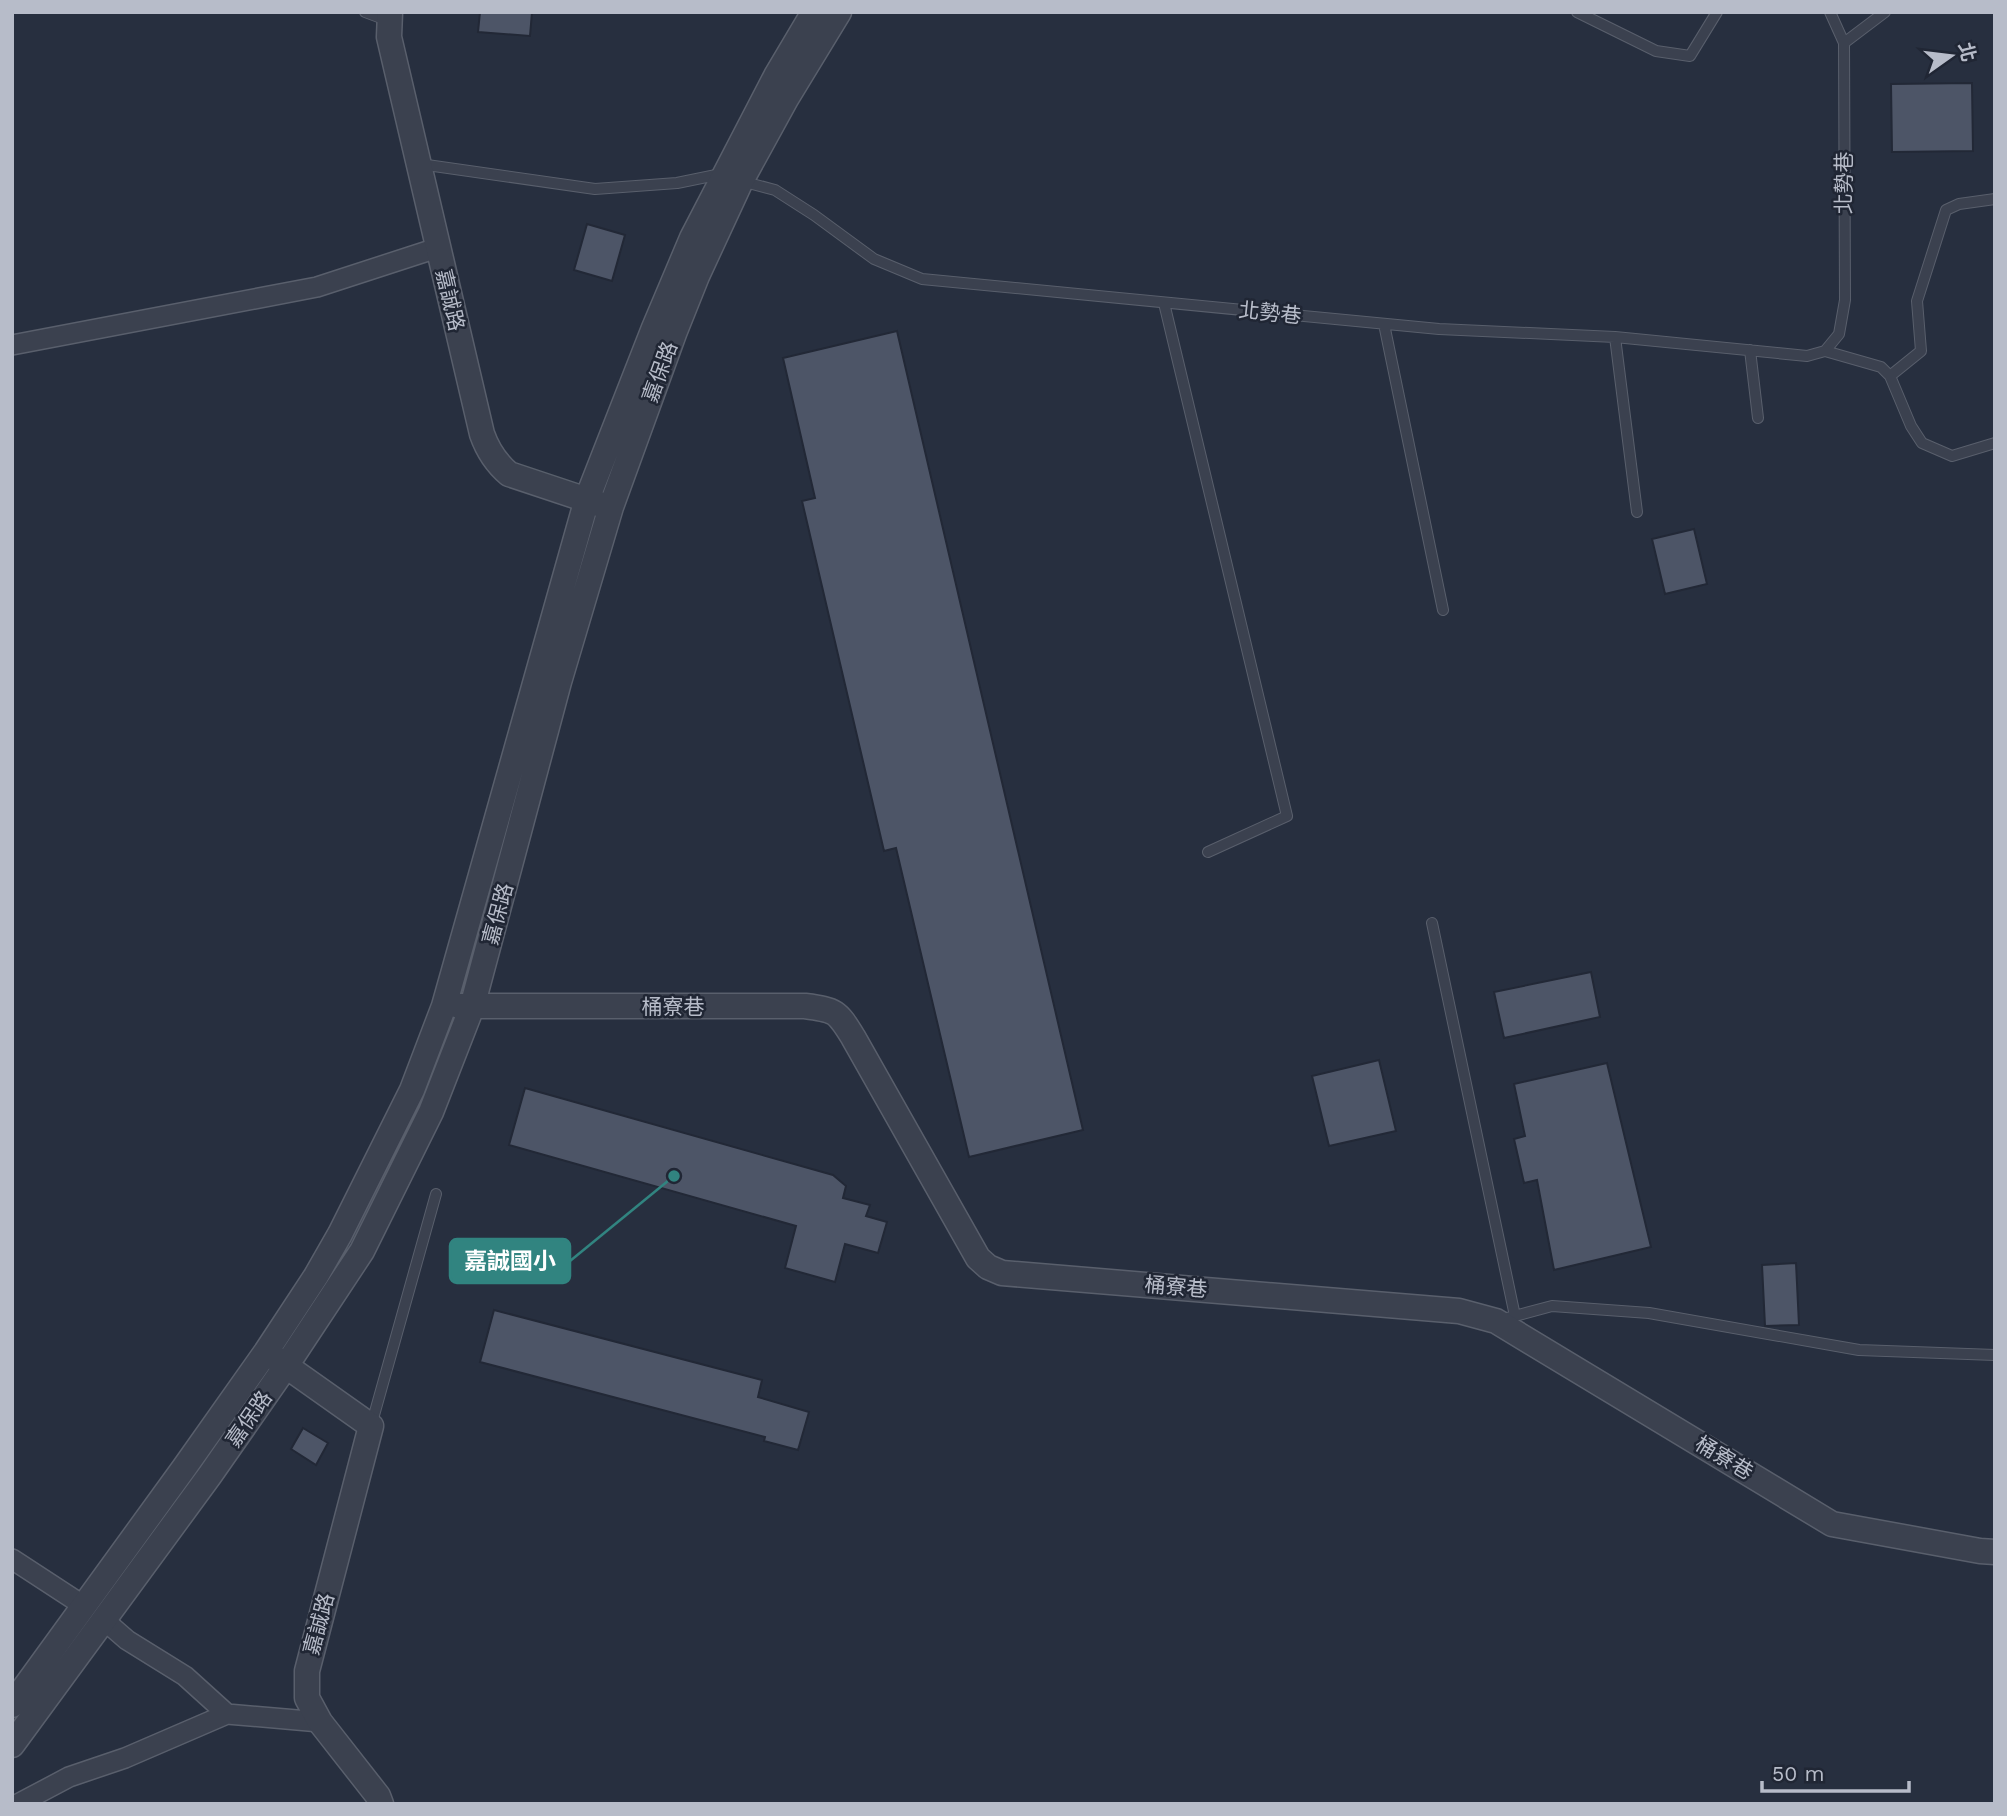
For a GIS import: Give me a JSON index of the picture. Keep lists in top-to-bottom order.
{
  "streets": {
    "street": ["嘉誠路", "嘉保路", "桶寮巷"],
    "lane": ["北勢巷"]
  },
  "crossings": [
    ["北勢巷", "嘉保路"],
    ["嘉誠路", "嘉保路"],
    ["嘉保路", "桶寮巷"]
  ],
  "places": ["嘉誠國小"],
  "scale_bar": "50 m",
  "north": "right"
}
